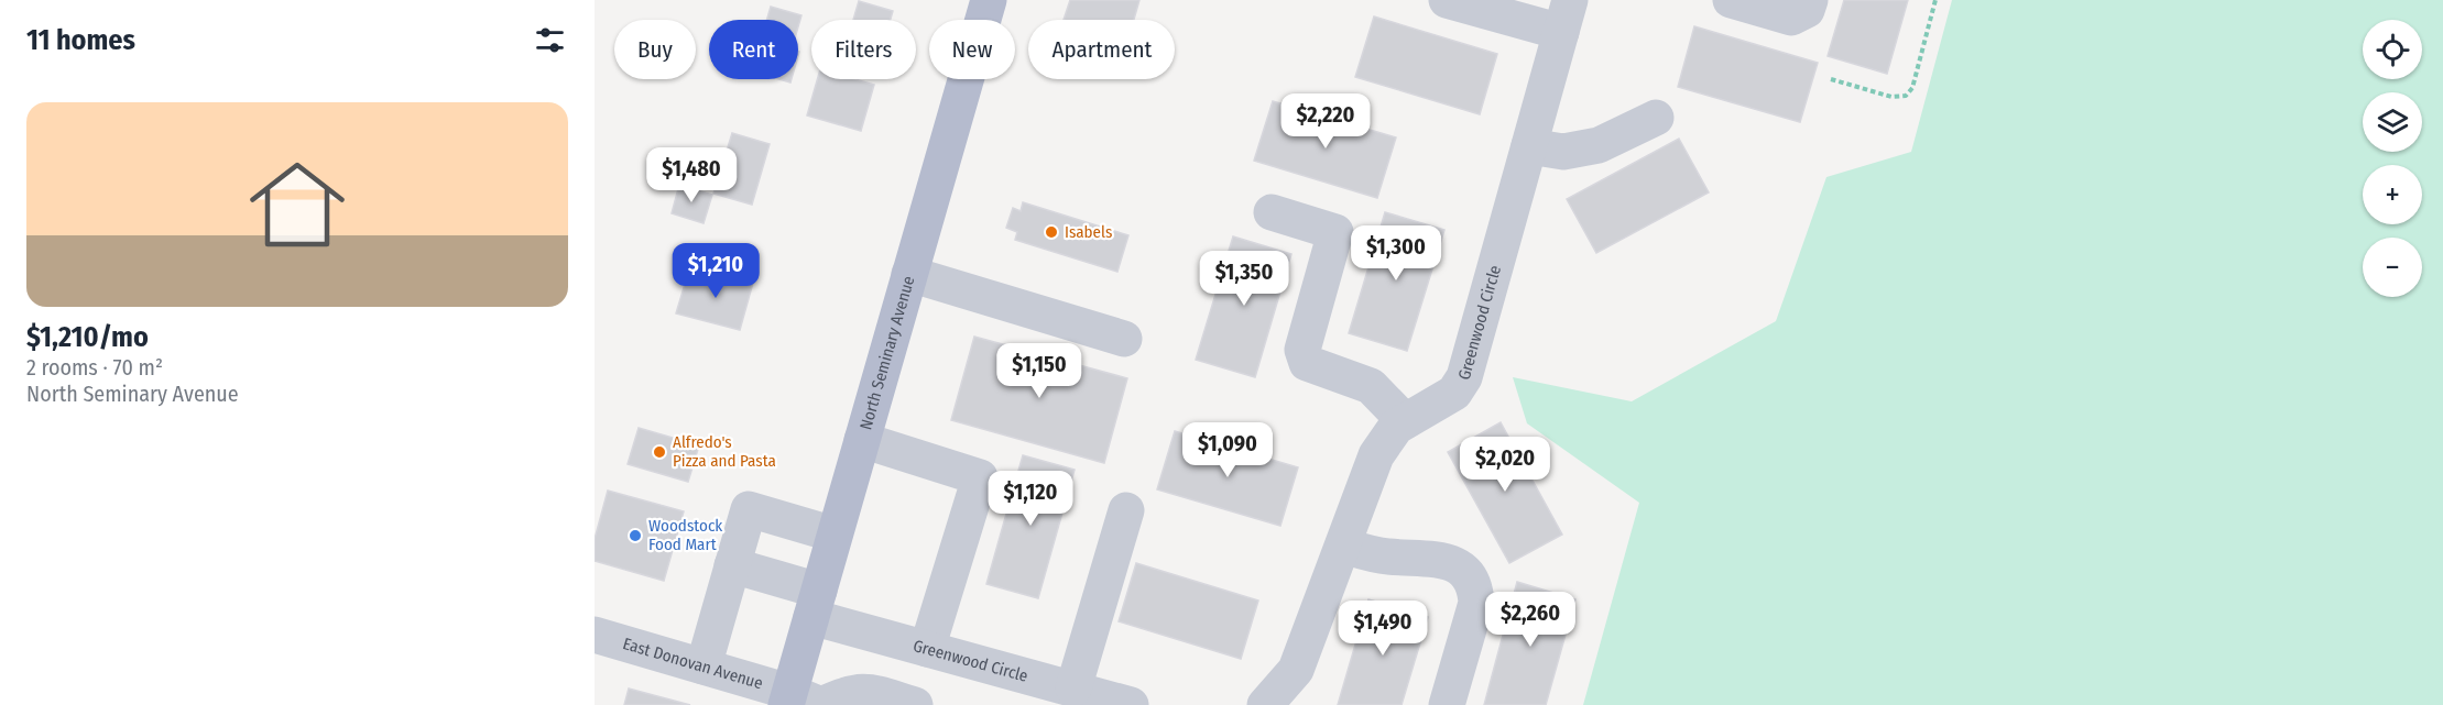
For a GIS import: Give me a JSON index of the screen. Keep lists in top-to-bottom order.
{
  "streets": {
    "main road": ["North Seminary Avenue"],
    "street": ["Greenwood Circle", "East Donovan Avenue"]
  },
  "crossings": [
    ["Greenwood Circle", "North Seminary Avenue"],
    ["North Seminary Avenue", "East Donovan Avenue"]
  ],
  "places": ["Isabels", "Alfredo's Pizza and Pasta", "Woodstock Food Mart"],
  "page": {
    "heading": "11 homes",
    "map_buttons": ["+", "−"],
    "chip": [
      "Buy",
      "Rent",
      "Filters",
      "New",
      "Apartment"
    ],
    "list": [
      {
        "name": "$1,210/mo",
        "note": "2 rooms · 70 m² · North Seminary Avenue"
      }
    ],
    "price": [
      "$2,220",
      "$1,480",
      "$1,300",
      "$1,210",
      "$1,350",
      "$1,150",
      "$1,090",
      "$2,020",
      "$1,120",
      "$2,260",
      "$1,490"
    ]
  }
}
